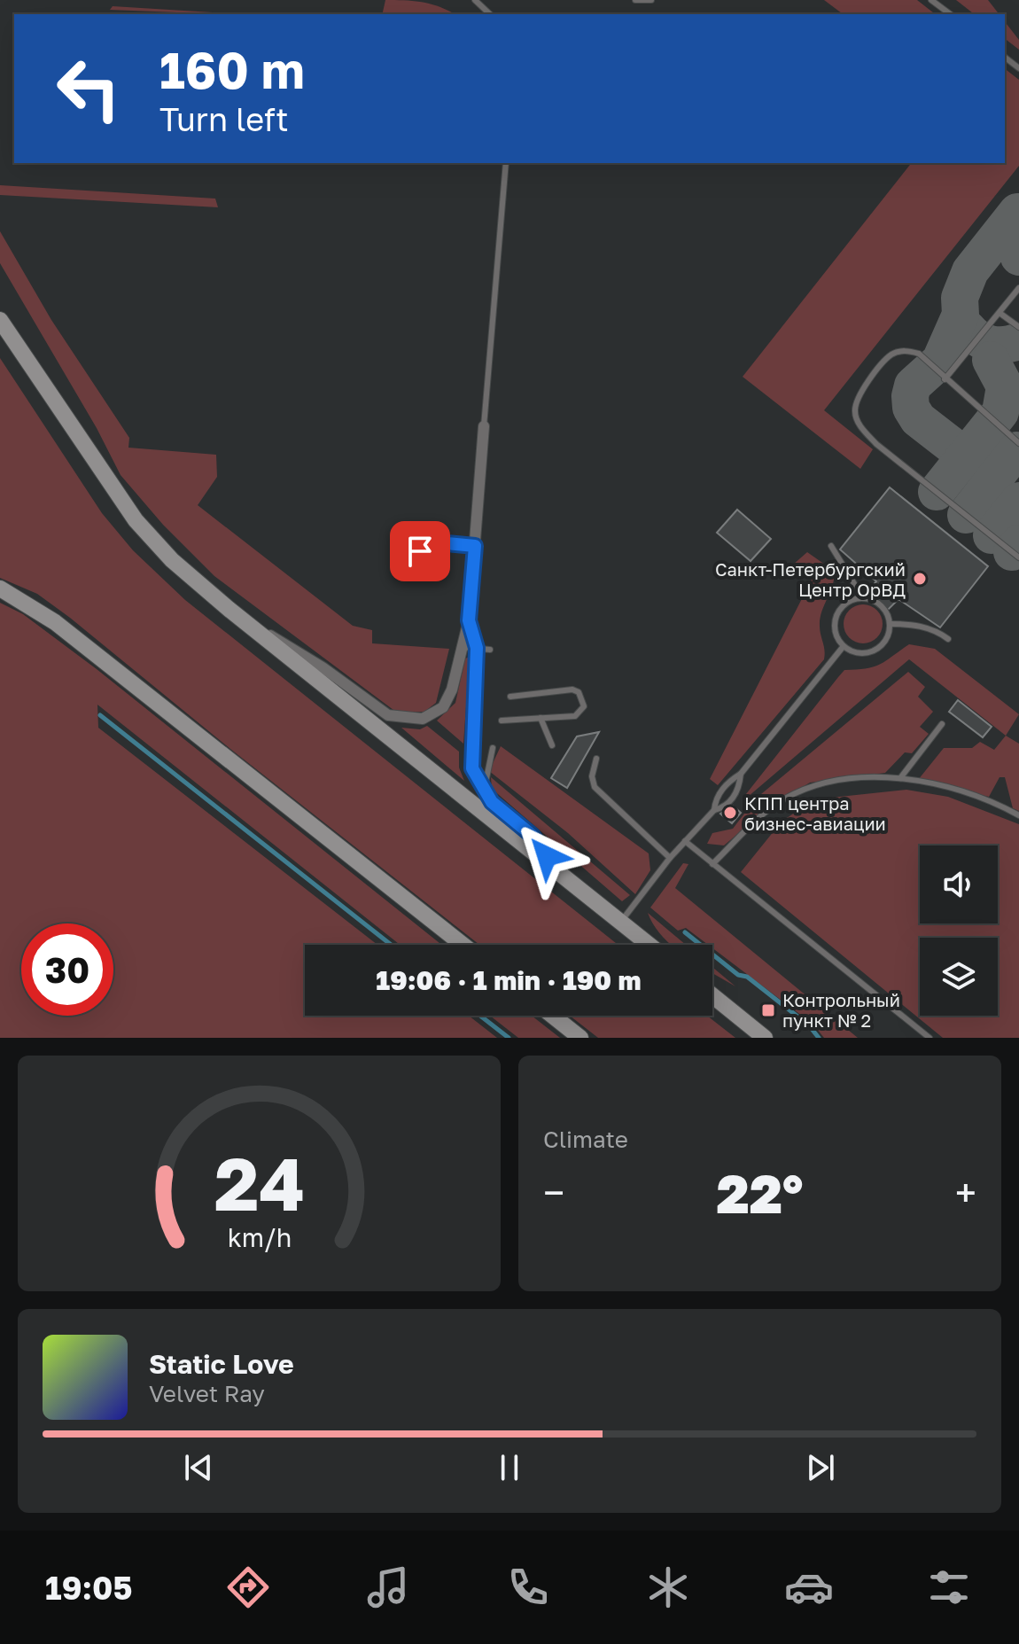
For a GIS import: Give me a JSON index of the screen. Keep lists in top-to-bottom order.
{
  "places": {
    "other": ["Санкт-Петербургский Центр ОрВД", "КПП центра бизнес-авиации"],
    "transit": ["Контрольный пункт № 2"]
  },
  "page": {
    "turn": ["160 m", "Turn left"],
    "limit": "30",
    "trip": "19:06 · 1 min · 190 m",
    "tile": "Climate",
    "heat": ["−", "22°", "+"],
    "song": ["Static Love", "Velvet Ray"],
    "tabs": "19:05",
    "gauge": ["24", "km/h"]
  }
}
